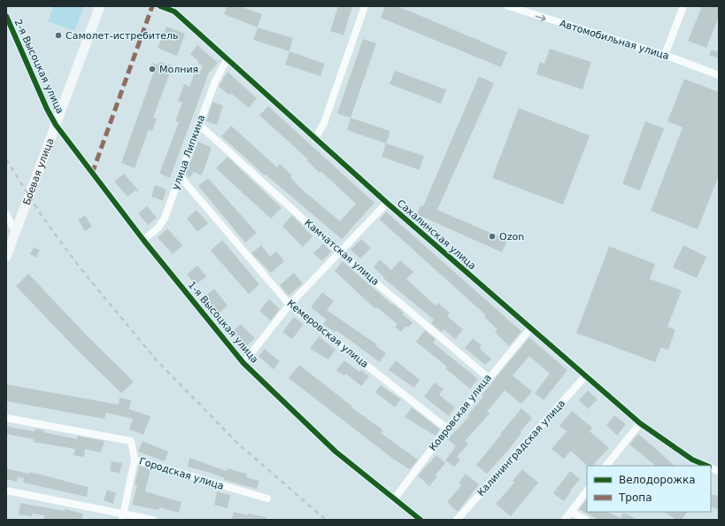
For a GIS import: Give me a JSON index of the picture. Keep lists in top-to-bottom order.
{
  "streets": {
    "main road": ["Боевая улица"],
    "street": [
      "Автомобильная улица",
      "2-я Высоцкая улица",
      "улица Липкина",
      "Сахалинская улица",
      "Камчатская улица",
      "1-я Высоцкая улица",
      "Кемеровская улица",
      "Ковровская улица",
      "Калининградская улица",
      "Городская улица"
    ]
  },
  "crossings": [
    ["2-я Высоцкая улица", "Боевая улица"],
    ["2-я Высоцкая улица", "1-я Высоцкая улица"],
    ["улица Липкина", "Сахалинская улица"],
    ["улица Липкина", "Камчатская улица"],
    ["улица Липкина", "1-я Высоцкая улица"],
    ["улица Липкина", "Кемеровская улица"],
    ["Боевая улица", "1-я Высоцкая улица"],
    ["Сахалинская улица", "Ковровская улица"],
    ["Сахалинская улица", "Калининградская улица"],
    ["Камчатская улица", "Ковровская улица"],
    ["1-я Высоцкая улица", "Ковровская улица"],
    ["Кемеровская улица", "Ковровская улица"]
  ],
  "one_way": ["Автомобильная улица"],
  "places": ["Самолет-истребитель", "Молния", "Ozon"],
  "legend": ["Велодорожка", "Тропа"]
}
